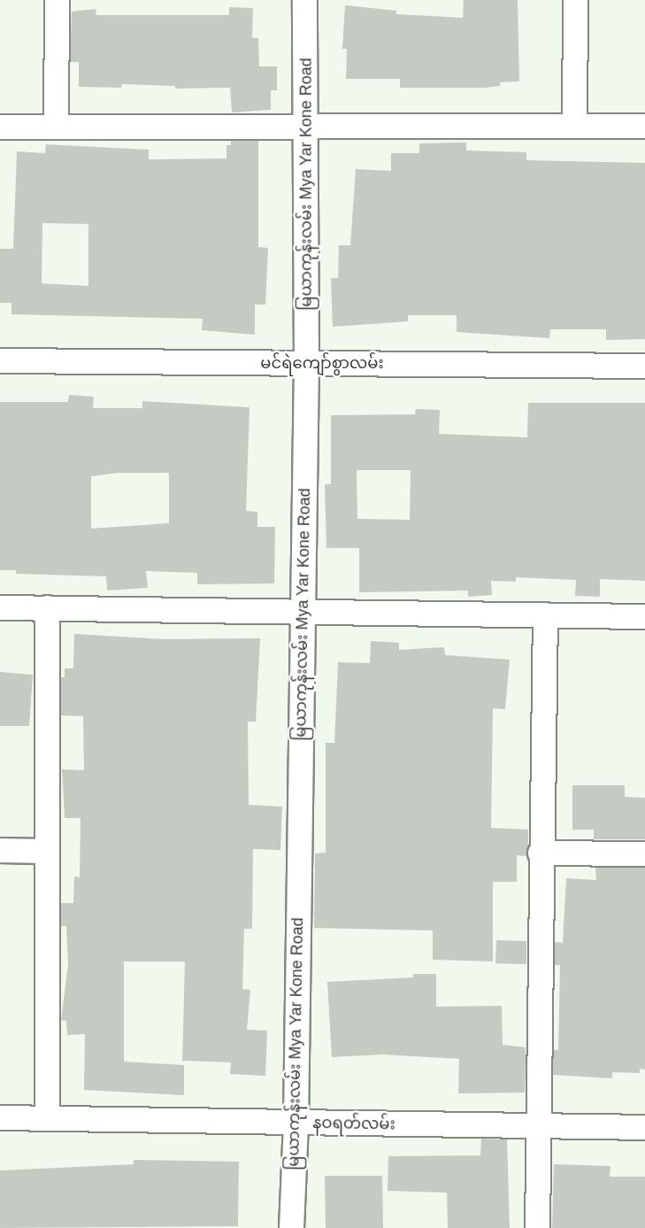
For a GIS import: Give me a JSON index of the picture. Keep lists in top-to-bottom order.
{
  "streets": {
    "street": ["မြယာကုန်းလမ်း Mya Yar Kone Road", "မင်ရဲကျော်စွာလမ်း", "နဝရတ်လမ်း"]
  },
  "crossings": [
    ["မြယာကုန်းလမ်း Mya Yar Kone Road", "မင်ရဲကျော်စွာလမ်း"],
    ["မြယာကုန်းလမ်း Mya Yar Kone Road", "နဝရတ်လမ်း"]
  ]
}
